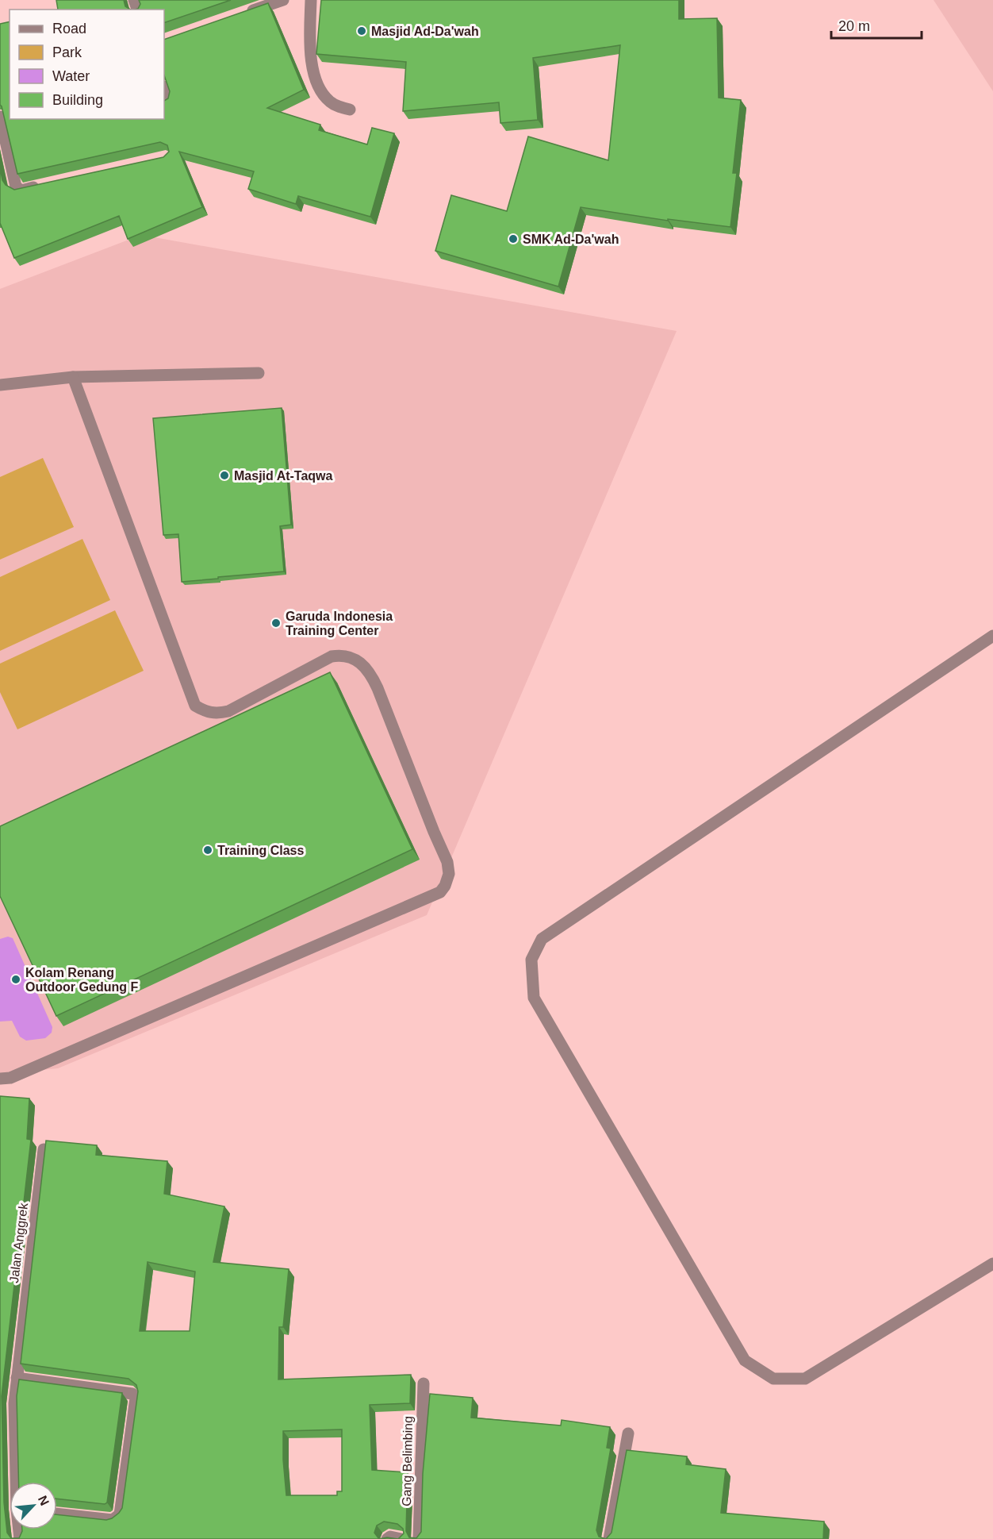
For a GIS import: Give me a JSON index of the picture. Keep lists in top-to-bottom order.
{
  "streets": {
    "street": ["Jalan Anggrek", "Gang Belimbing"]
  },
  "places": [
    "Masjid Ad-Da'wah",
    "SMK Ad-Da'wah",
    "Masjid At-Taqwa",
    "Garuda Indonesia Training Center",
    "Training Class",
    "Kolam Renang Outdoor Gedung F"
  ],
  "legend": [
    "Road",
    "Park",
    "Water",
    "Building"
  ],
  "scale_bar": "20 m",
  "north": "top right"
}
